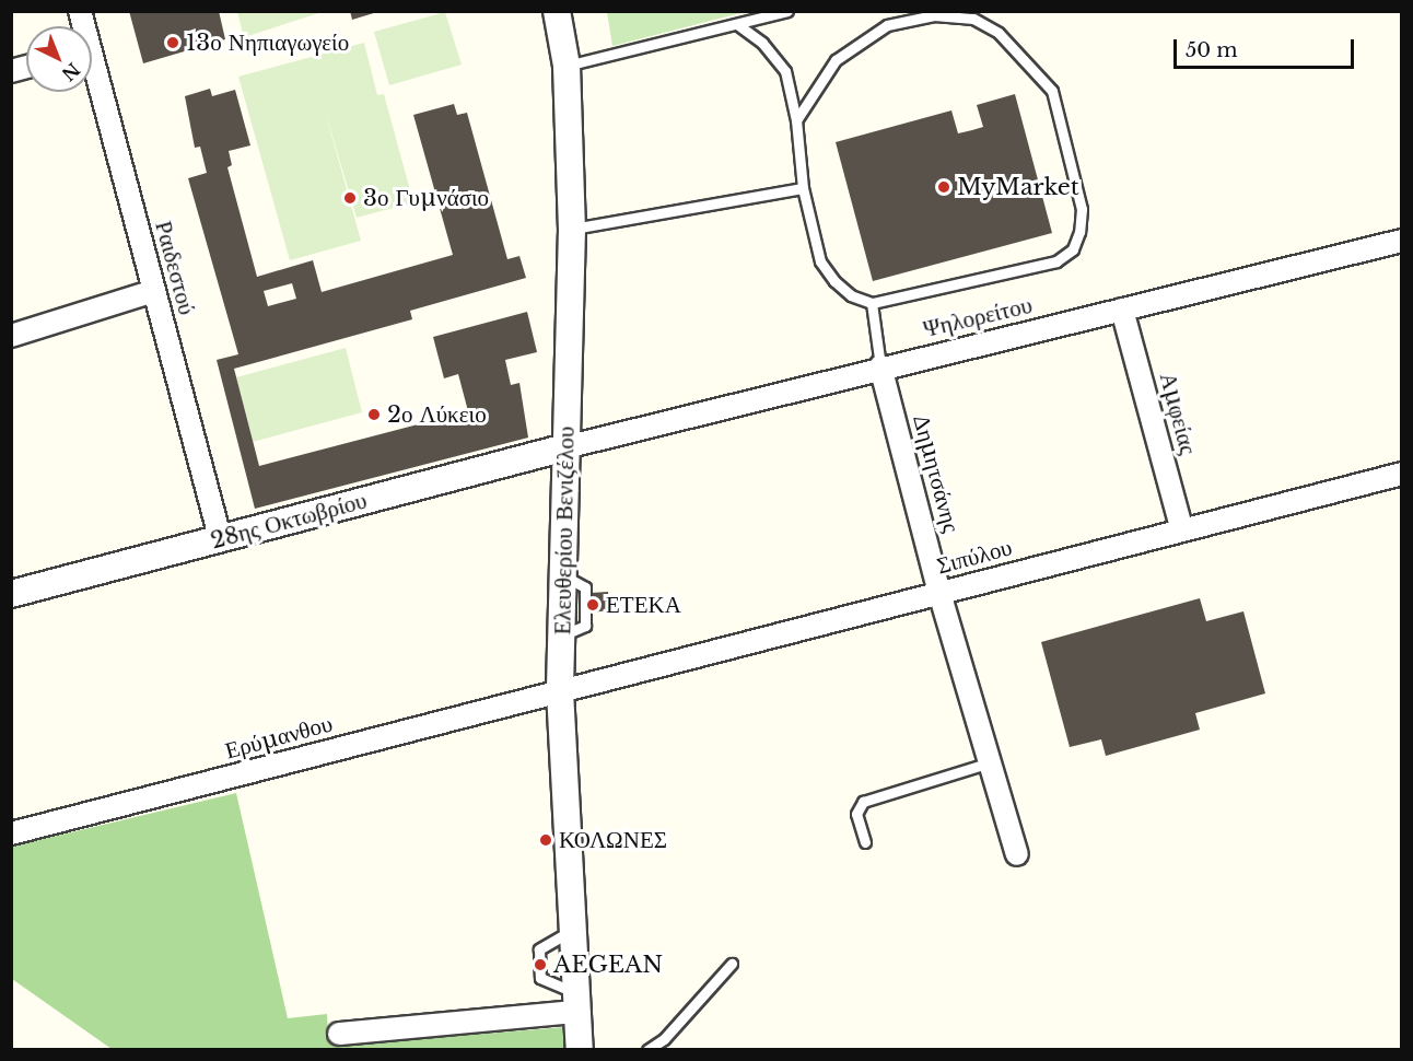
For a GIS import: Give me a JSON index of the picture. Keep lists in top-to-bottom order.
{
  "streets": {
    "street": [
      "Ραιδεστού",
      "Ψηλορείτου",
      "Αμφείας",
      "Δημητσάνης",
      "28ης Οκτωβρίου",
      "Ελευθερίου Βενιζέλου",
      "Σιπύλου",
      "Ερύμανθου"
    ]
  },
  "crossings": [
    ["Ραιδεστού", "28ης Οκτωβρίου"],
    ["Ψηλορείτου", "Αμφείας"],
    ["Ψηλορείτου", "Δημητσάνης"],
    ["Ψηλορείτου", "28ης Οκτωβρίου"],
    ["Ψηλορείτου", "Ελευθερίου Βενιζέλου"],
    ["Αμφείας", "Σιπύλου"],
    ["Δημητσάνης", "Σιπύλου"],
    ["28ης Οκτωβρίου", "Ελευθερίου Βενιζέλου"],
    ["Ελευθερίου Βενιζέλου", "Σιπύλου"],
    ["Ελευθερίου Βενιζέλου", "Ερύμανθου"],
    ["Σιπύλου", "Ερύμανθου"]
  ],
  "places": [
    "13ο Νηπιαγωγείο",
    "MyMarket",
    "3ο Γυμνάσιο",
    "2ο Λύκειο",
    "ΕΤΕΚΑ",
    "ΚΟΛΩΝΕΣ",
    "AEGEAN"
  ],
  "scale_bar": "50 m",
  "north": "bottom right"
}
